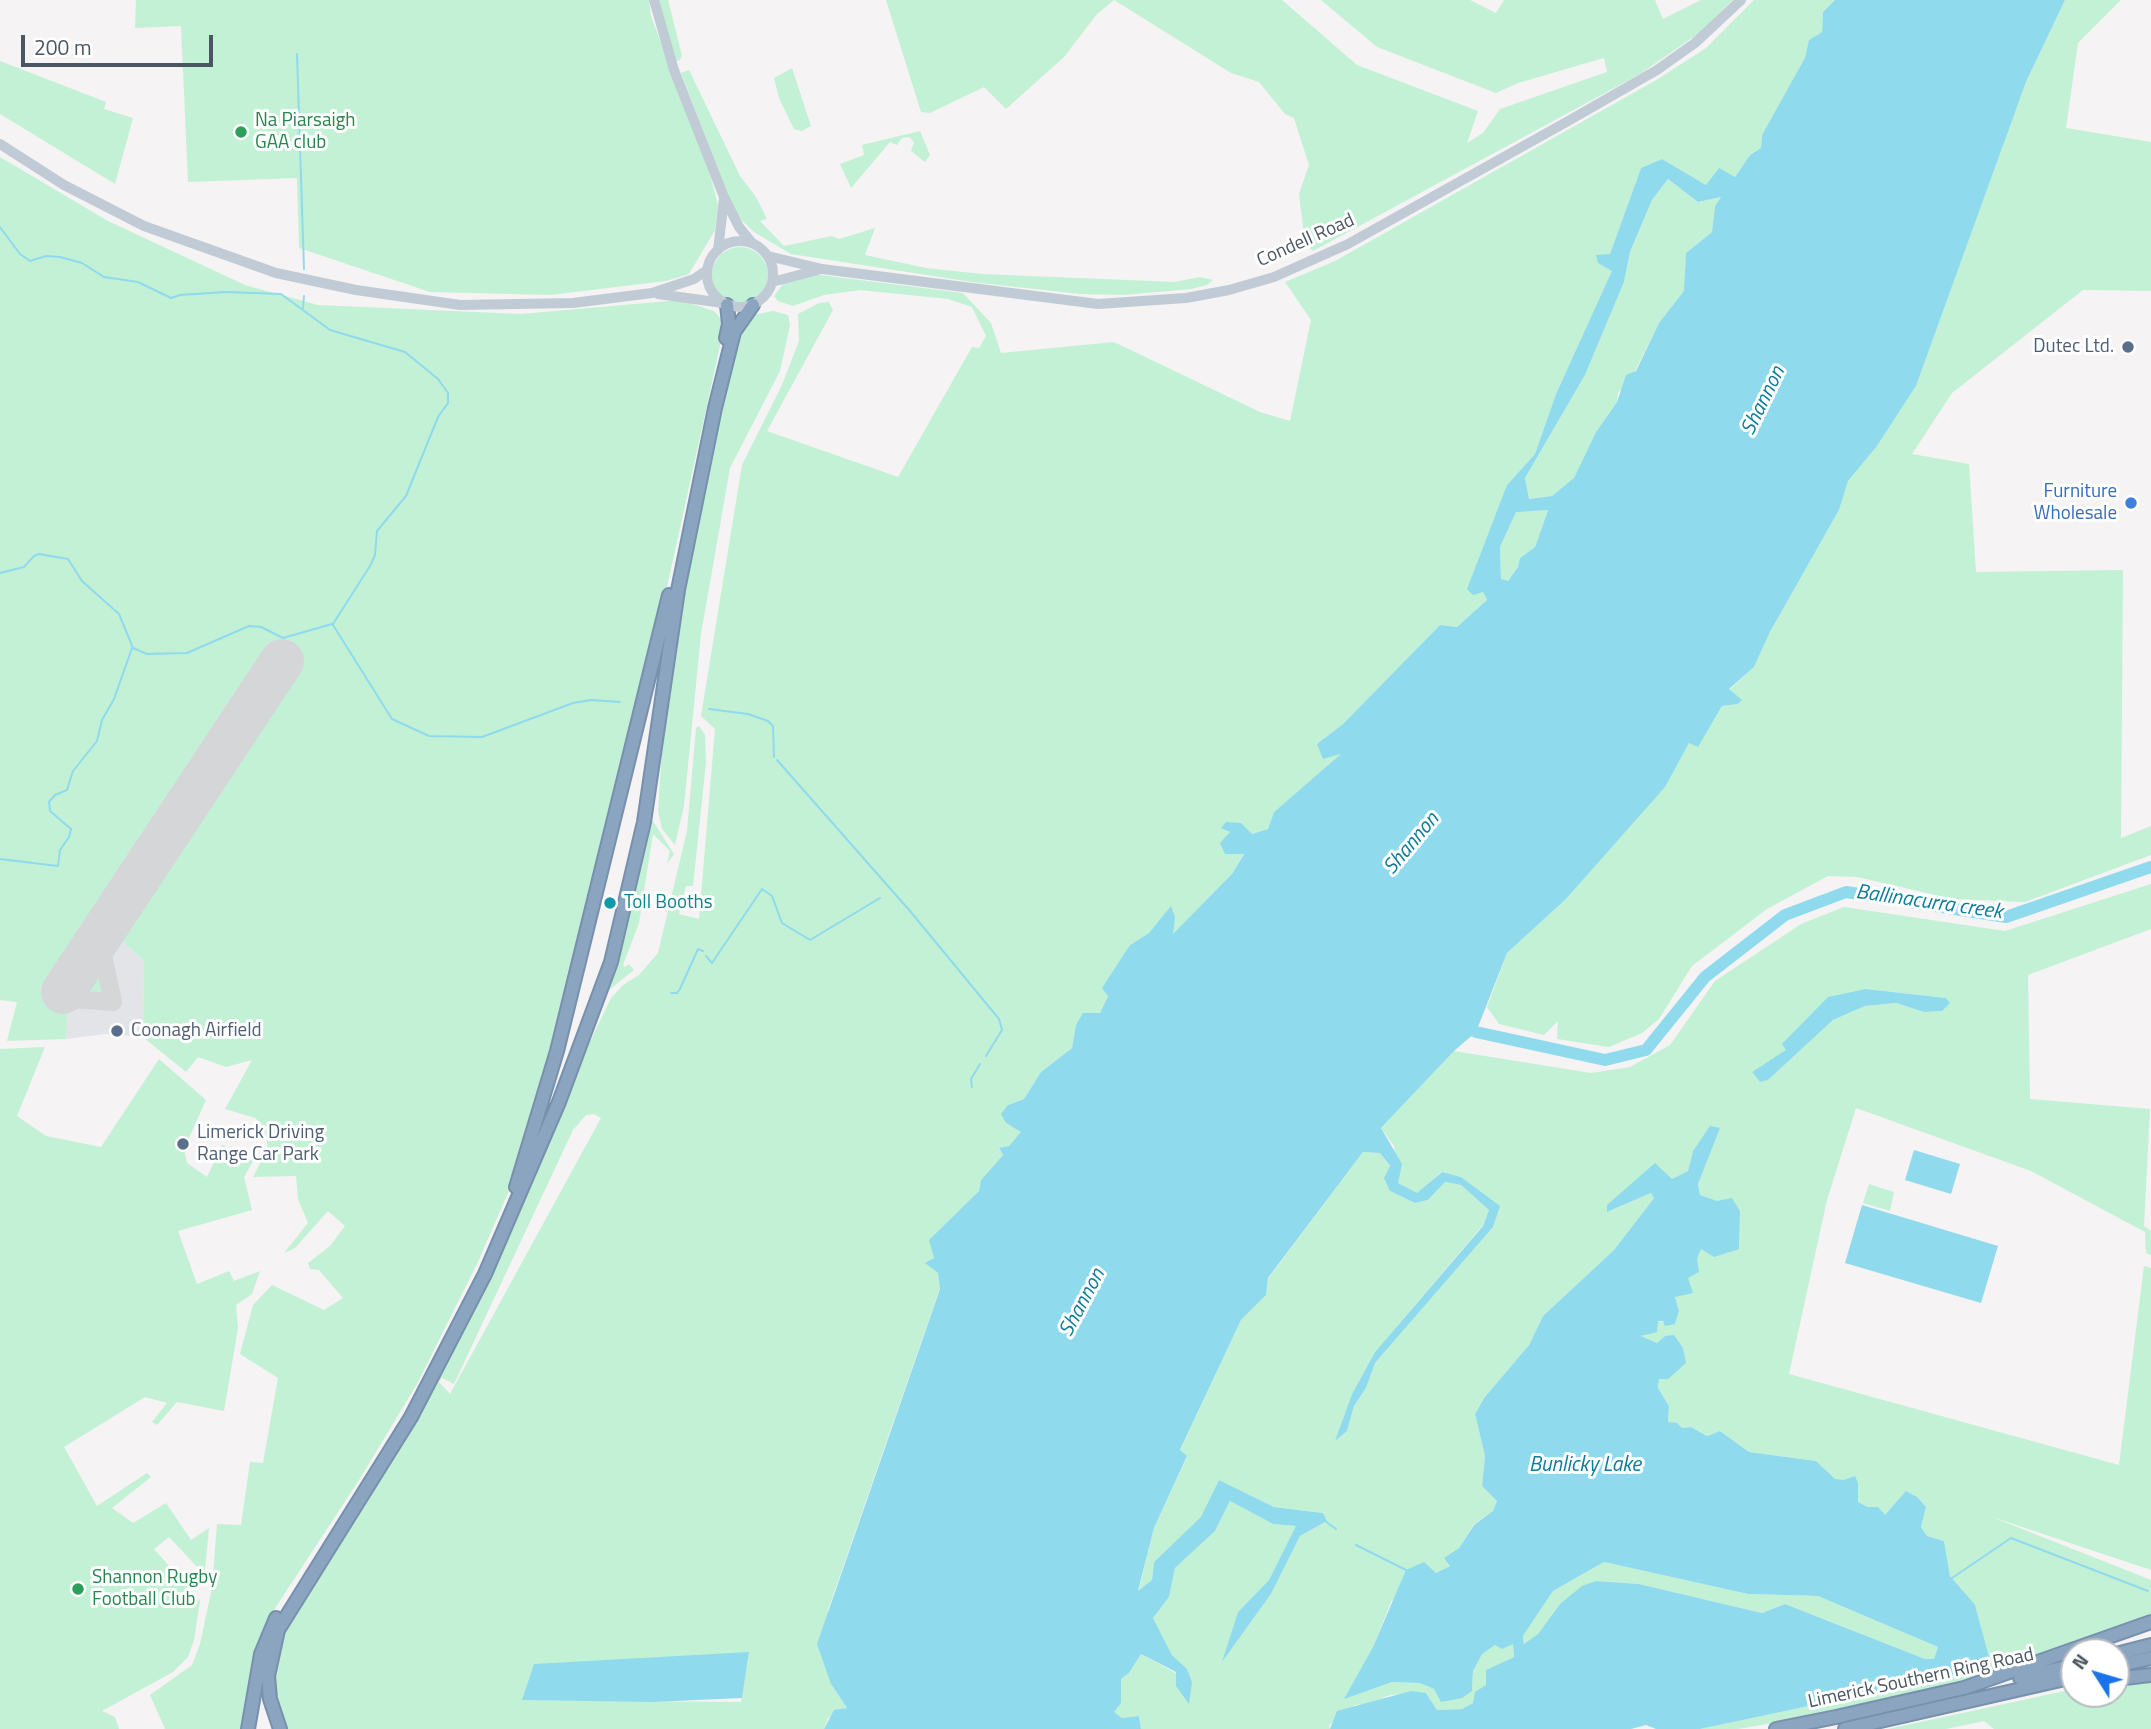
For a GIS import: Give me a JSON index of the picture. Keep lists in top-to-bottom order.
{
  "streets": {
    "highway": ["Limerick Southern Ring Road"],
    "main road": ["Condell Road"]
  },
  "water": ["Shannon", "Ballinacurra creek", "Bunlicky Lake"],
  "places": [
    "Na Piarsaigh GAA club",
    "Dutec Ltd.",
    "Furniture Wholesale",
    "Toll Booths",
    "Coonagh Airfield",
    "Limerick Driving Range Car Park",
    "Shannon Rugby Football Club"
  ],
  "scale_bar": "200 m",
  "north": "top left"
}
